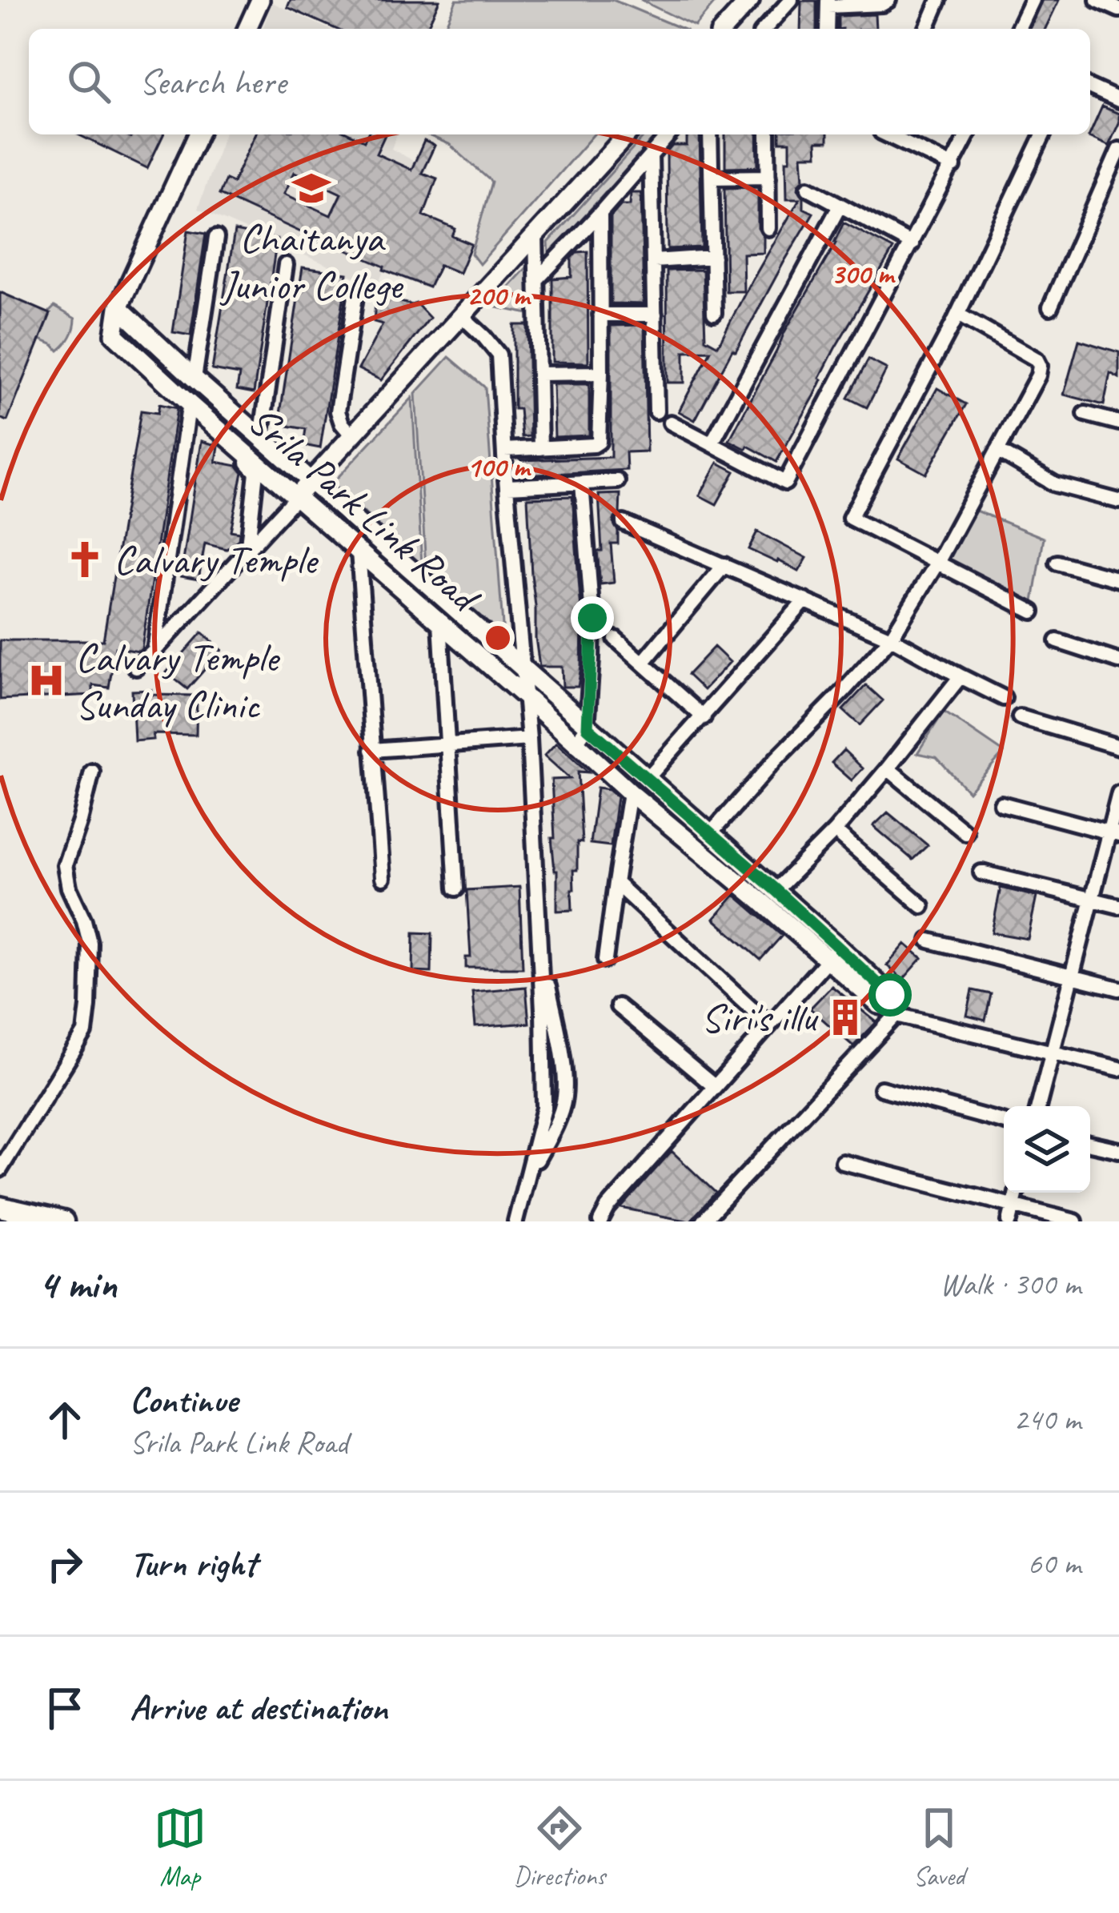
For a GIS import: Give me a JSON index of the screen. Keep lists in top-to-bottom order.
{
  "streets": {
    "street": ["Srila Park Link Road"]
  },
  "places": {
    "school or university": ["Chaitanya Junior College"],
    "church": ["Calvary Temple"],
    "hospital": ["Calvary Temple Sunday Clinic"],
    "building": ["Siri's illu"]
  },
  "page": {
    "search": "Search here",
    "heading": ["4 min", "Walk · 300 m"],
    "list": [
      ["Continue", "Srila Park Link Road", "240 m"],
      ["Turn right", "60 m"],
      "Arrive at destination"
    ],
    "nav": ["Map", "Directions", "Saved"]
  },
  "rings": ["300 m", "200 m", "100 m"]
}
